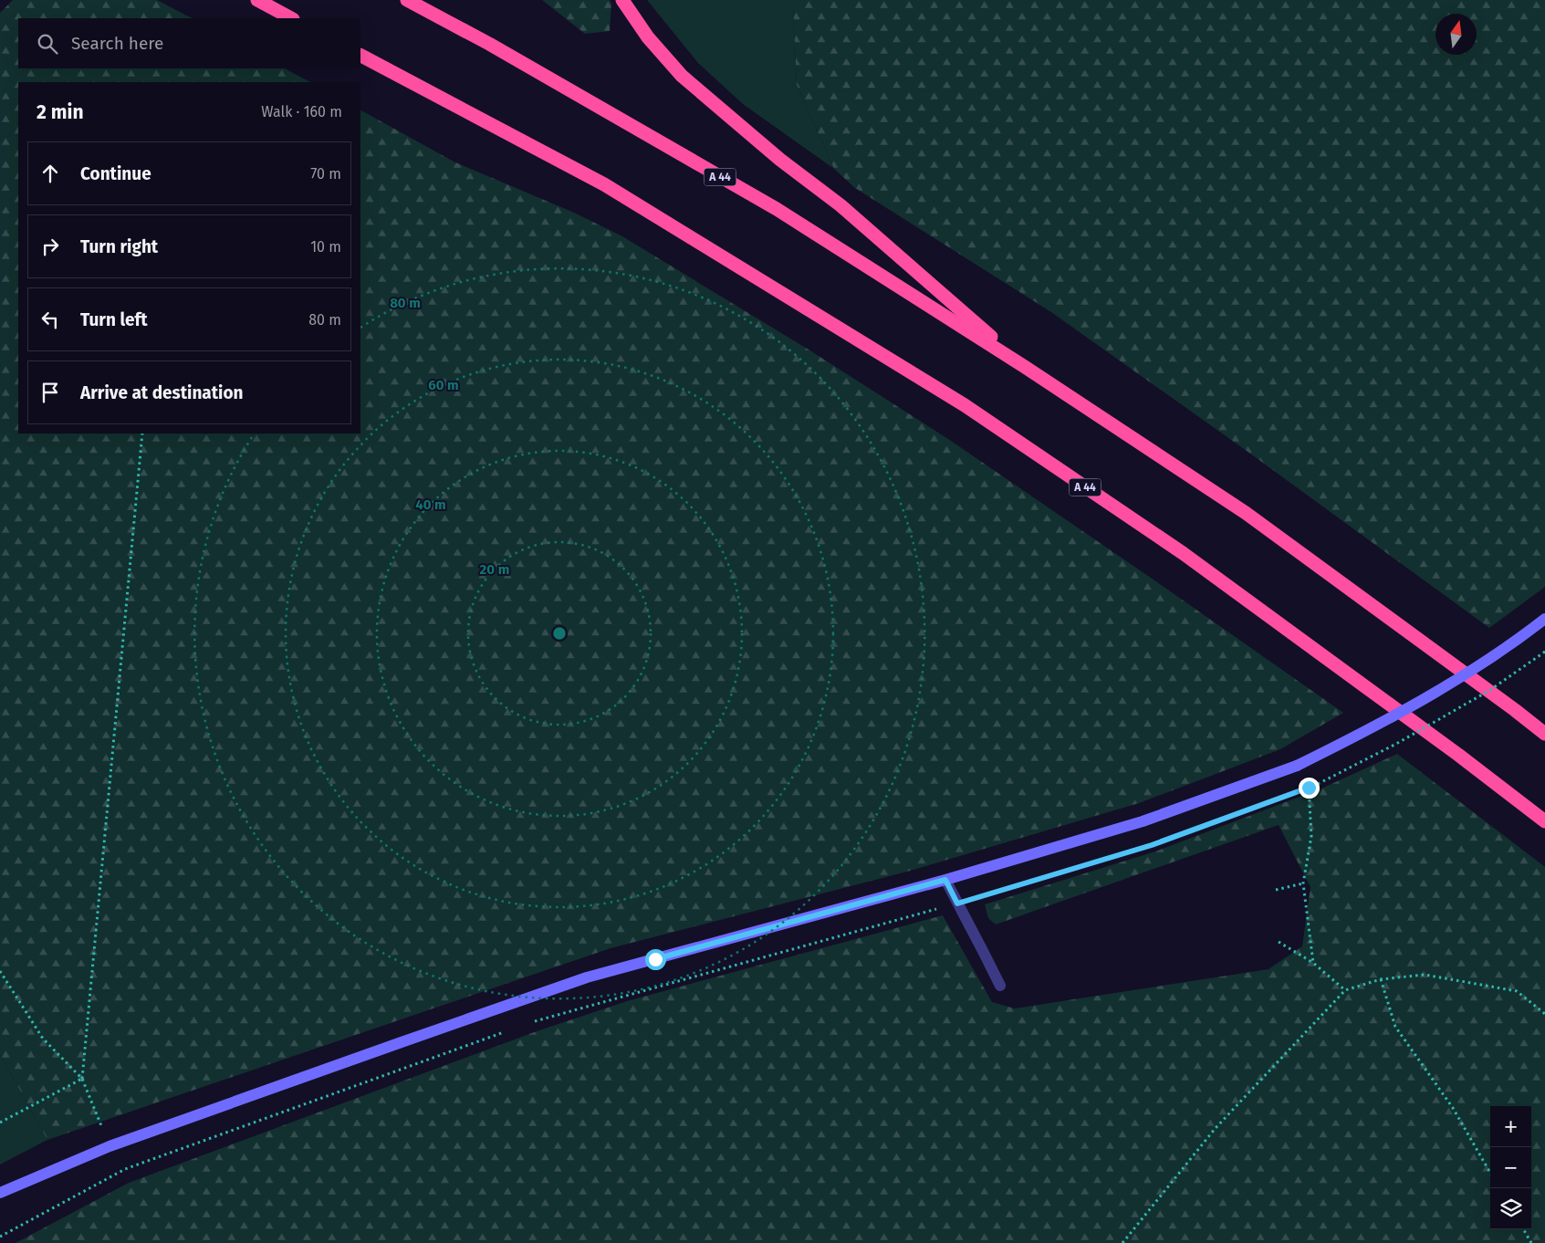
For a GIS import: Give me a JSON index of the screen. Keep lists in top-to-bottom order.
{
  "streets": {
    "highway": ["A 44"]
  },
  "north": "top",
  "page": {
    "search": "Search here",
    "heading": ["2 min", "Walk · 160 m"],
    "list": [
      ["Continue", "70 m"],
      ["Turn right", "10 m"],
      ["Turn left", "80 m"],
      "Arrive at destination"
    ],
    "map_buttons": ["+", "−"]
  },
  "rings": [
    "80 m",
    "60 m",
    "40 m",
    "20 m"
  ]
}
